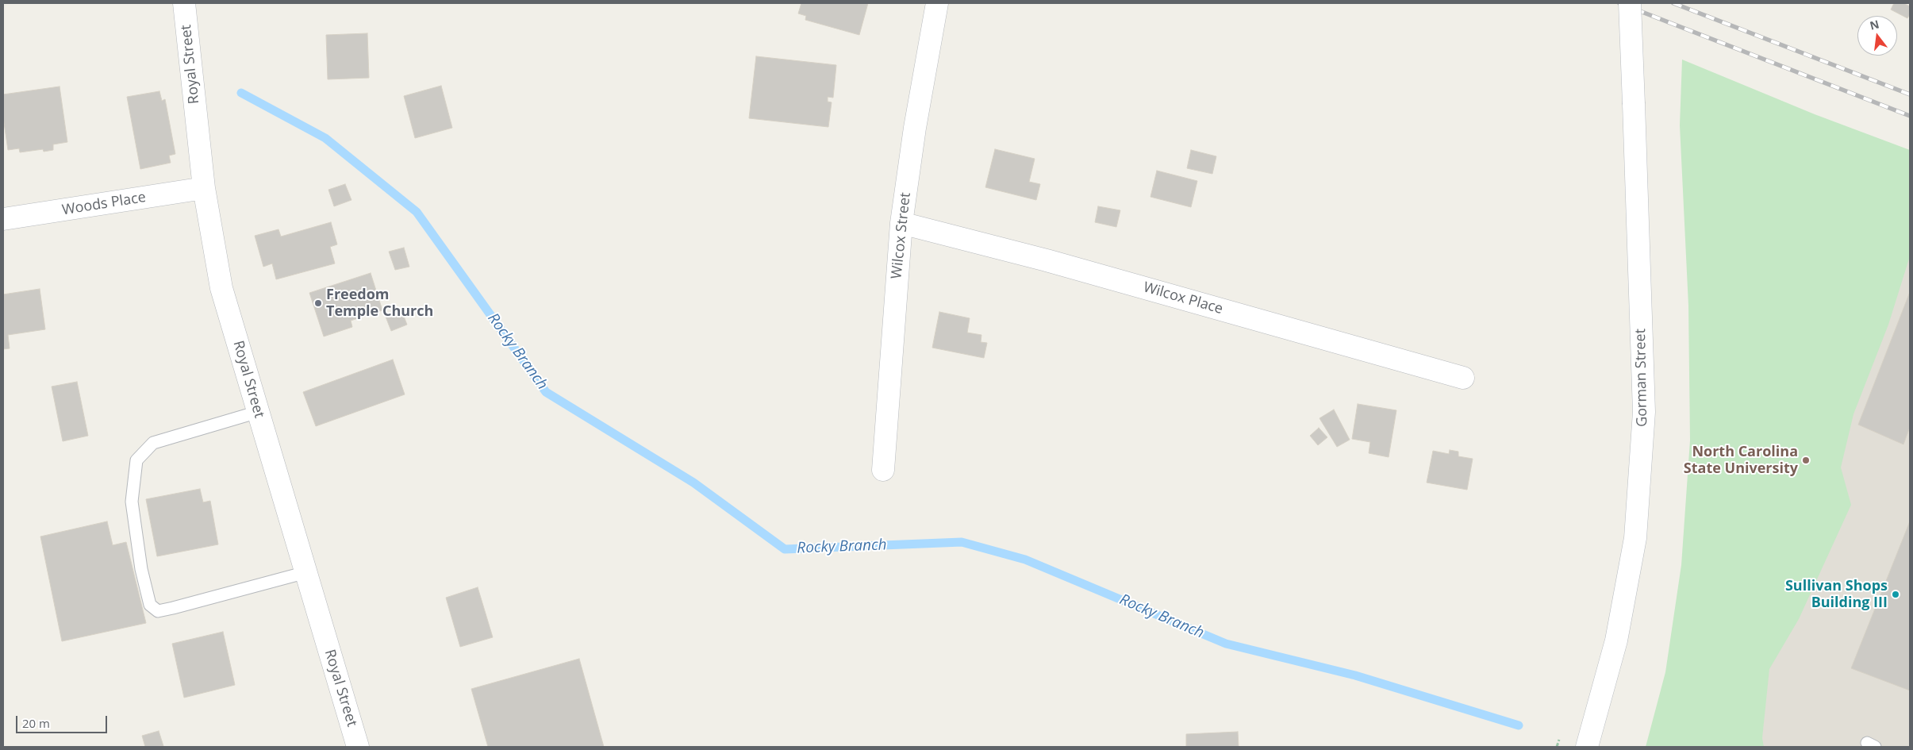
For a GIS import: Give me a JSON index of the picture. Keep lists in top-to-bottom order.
{
  "streets": {
    "street": [
      "Royal Street",
      "Woods Place",
      "Wilcox Street",
      "Wilcox Place",
      "Gorman Street"
    ]
  },
  "crossings": [
    ["Royal Street", "Woods Place"],
    ["Wilcox Street", "Wilcox Place"]
  ],
  "water": ["Rocky Branch"],
  "places": ["Freedom Temple Church", "North Carolina State University", "Sullivan Shops Building III"],
  "scale_bar": "20 m",
  "north": "top"
}
